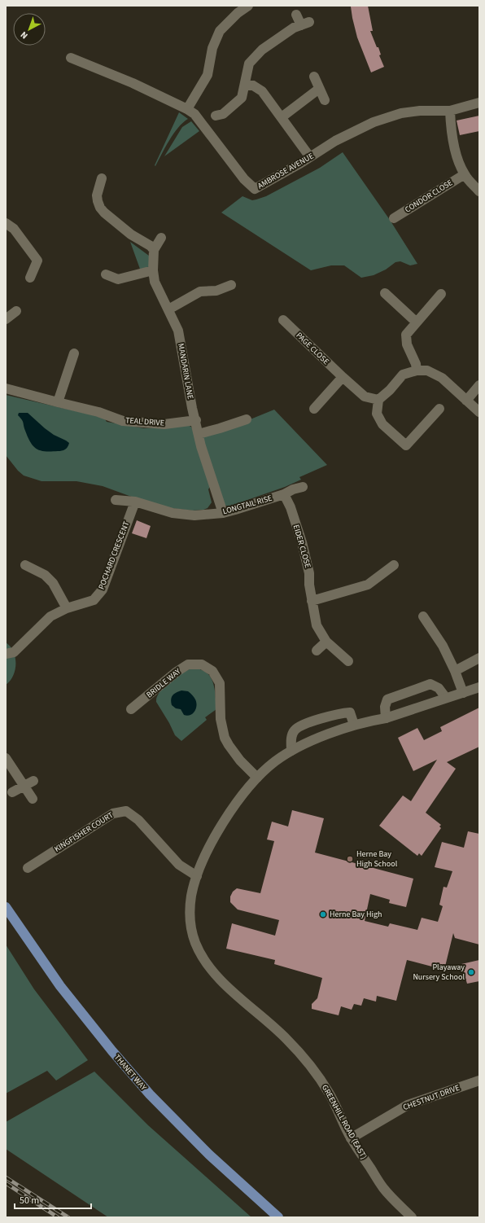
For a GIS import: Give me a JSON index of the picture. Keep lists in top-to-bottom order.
{
  "streets": {
    "main road": ["THANET WAY"],
    "street": [
      "AMBROSE AVENUE",
      "CONDOR CLOSE",
      "PAGE CLOSE",
      "MANDARIN LANE",
      "TEAL DRIVE",
      "LONGTAIL RISE",
      "EIDER CLOSE",
      "POCHARD CRESCENT",
      "BRIDLE WAY",
      "KINGFISHER COURT",
      "CHESTNUT DRIVE",
      "GREENHILL ROAD (EAST)"
    ]
  },
  "crossings": [
    ["MANDARIN LANE", "TEAL DRIVE"],
    ["MANDARIN LANE", "LONGTAIL RISE"],
    ["LONGTAIL RISE", "EIDER CLOSE"],
    ["LONGTAIL RISE", "POCHARD CRESCENT"],
    ["BRIDLE WAY", "GREENHILL ROAD (EAST)"],
    ["KINGFISHER COURT", "GREENHILL ROAD (EAST)"],
    ["CHESTNUT DRIVE", "GREENHILL ROAD (EAST)"]
  ],
  "places": ["Herne Bay High School", "Herne Bay High", "Playaway Nursery School"],
  "scale_bar": "50 m",
  "north": "bottom left"
}
